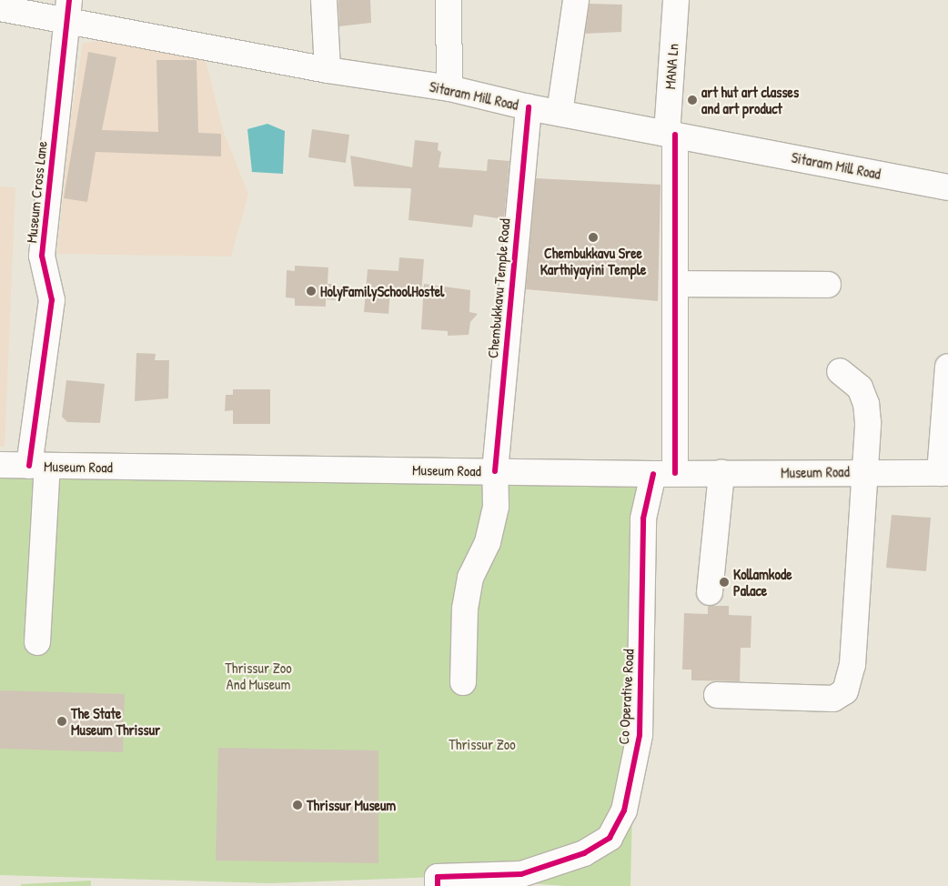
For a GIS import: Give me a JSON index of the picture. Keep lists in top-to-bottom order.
{
  "streets": {
    "street": [
      "MANA Ln",
      "Sitaram Mill Road",
      "Museum Cross Lane",
      "Chembukkavu Temple Road",
      "Museum Road",
      "Co Operative Road"
    ]
  },
  "crossings": [
    ["MANA Ln", "Sitaram Mill Road"],
    ["MANA Ln", "Museum Road"],
    ["MANA Ln", "Co Operative Road"],
    ["Sitaram Mill Road", "Museum Cross Lane"],
    ["Sitaram Mill Road", "Chembukkavu Temple Road"],
    ["Museum Cross Lane", "Museum Road"],
    ["Chembukkavu Temple Road", "Museum Road"],
    ["Museum Road", "Co Operative Road"]
  ],
  "parks": ["Thrissur Zoo And Museum", "Thrissur Zoo"],
  "places": [
    "art hut art classes and art product",
    "Chembukkavu Sree Karthiyayini Temple",
    "HolyFamilySchoolHostel",
    "Kollamkode Palace",
    "The State Museum Thrissur",
    "Thrissur Museum"
  ]
}
